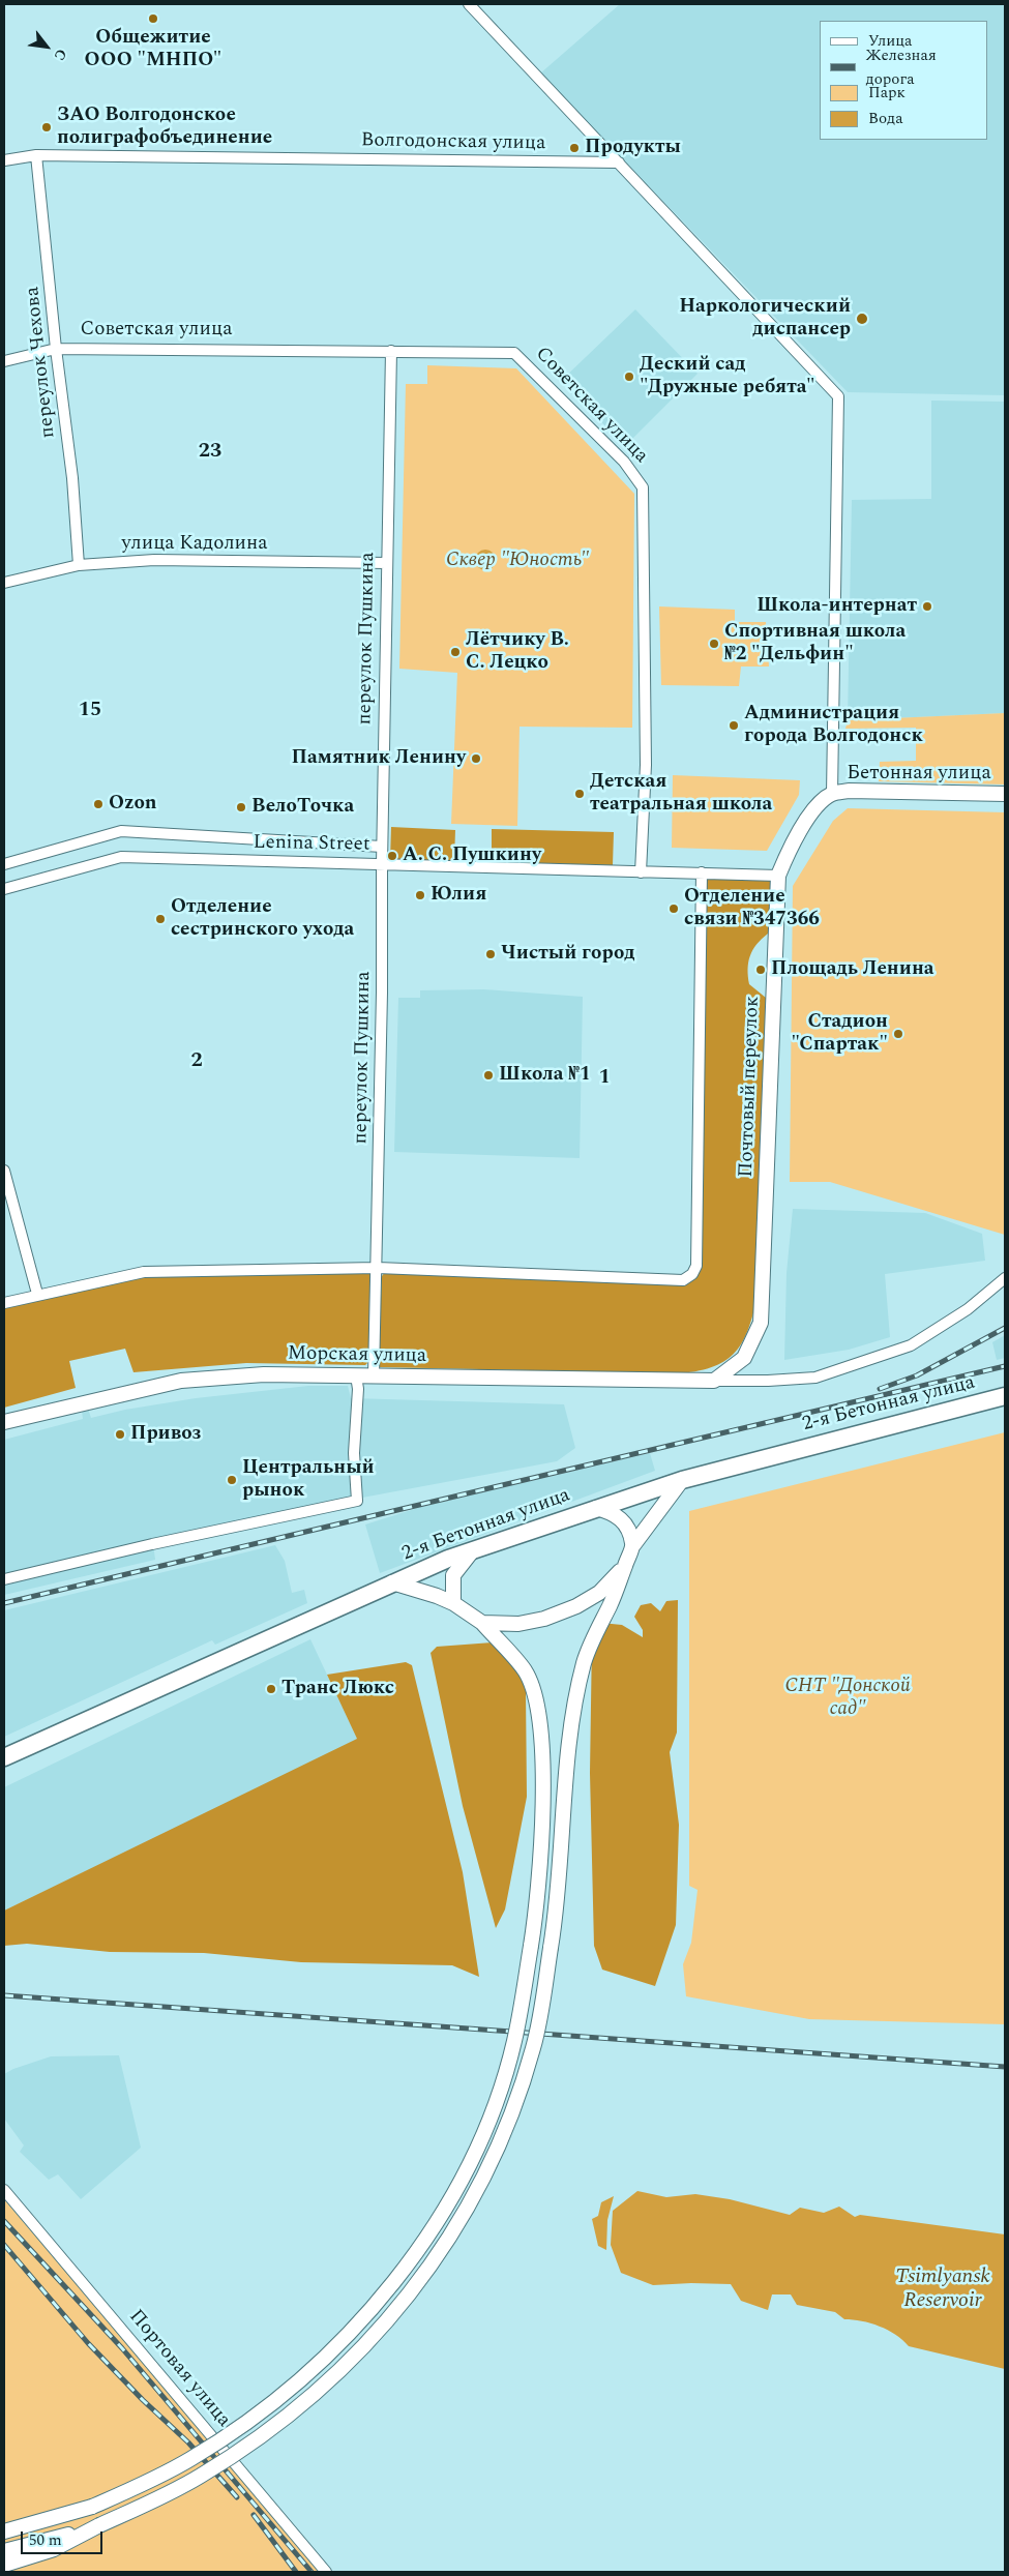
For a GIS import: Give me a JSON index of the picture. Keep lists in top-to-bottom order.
{
  "streets": {
    "main road": [
      "Бетонная улица",
      "Почтовый переулок",
      "Морская улица",
      "2-я Бетонная улица"
    ],
    "street": [
      "Волгодонская улица",
      "Советская улица",
      "переулок Чехова",
      "улица Кадолина",
      "переулок Пушкина",
      "Lenina Street",
      "Портовая улица"
    ]
  },
  "crossings": [
    ["Волгодонская улица", "переулок Чехова"],
    ["Советская улица", "переулок Чехова"],
    ["Советская улица", "переулок Пушкина"],
    ["Советская улица", "Lenina Street"],
    ["переулок Чехова", "улица Кадолина"],
    ["улица Кадолина", "переулок Пушкина"],
    ["переулок Пушкина", "Lenina Street"],
    ["переулок Пушкина", "Морская улица"],
    ["Бетонная улица", "Почтовый переулок"],
    ["Lenina Street", "Почтовый переулок"],
    ["Почтовый переулок", "Морская улица"]
  ],
  "districts": [
    "23",
    "15",
    "2",
    "1"
  ],
  "water": ["Tsimlyansk Reservoir"],
  "parks": ["Сквер \"Юность\"", "СНТ \"Донской сад\""],
  "places": [
    "Общежитие ООО \"МНПО\"",
    "ЗАО Волгодонское полиграфобъединение",
    "Продукты",
    "Наркологический диспансер",
    "Деский сад \"Дружные ребята\"",
    "Школа-интернат",
    "Спортивная школа №2 \"Дельфин\"",
    "Лётчику В. С. Лецко",
    "Администрация города Волгодонск",
    "Памятник Ленину",
    "Детская театральная школа",
    "Ozon",
    "ВелоТочка",
    "А. С. Пушкину",
    "Юлия",
    "Отделение связи №347366",
    "Отделение сестринского ухода",
    "Чистый город",
    "Площадь Ленина",
    "Стадион \"Спартак\"",
    "Школа №1",
    "Привоз",
    "Центральный рынок",
    "Транс Люкс"
  ],
  "legend": [
    "Улица",
    "Железная дорога",
    "Парк",
    "Вода"
  ],
  "scale_bar": "50 m",
  "north": "bottom right"
}
